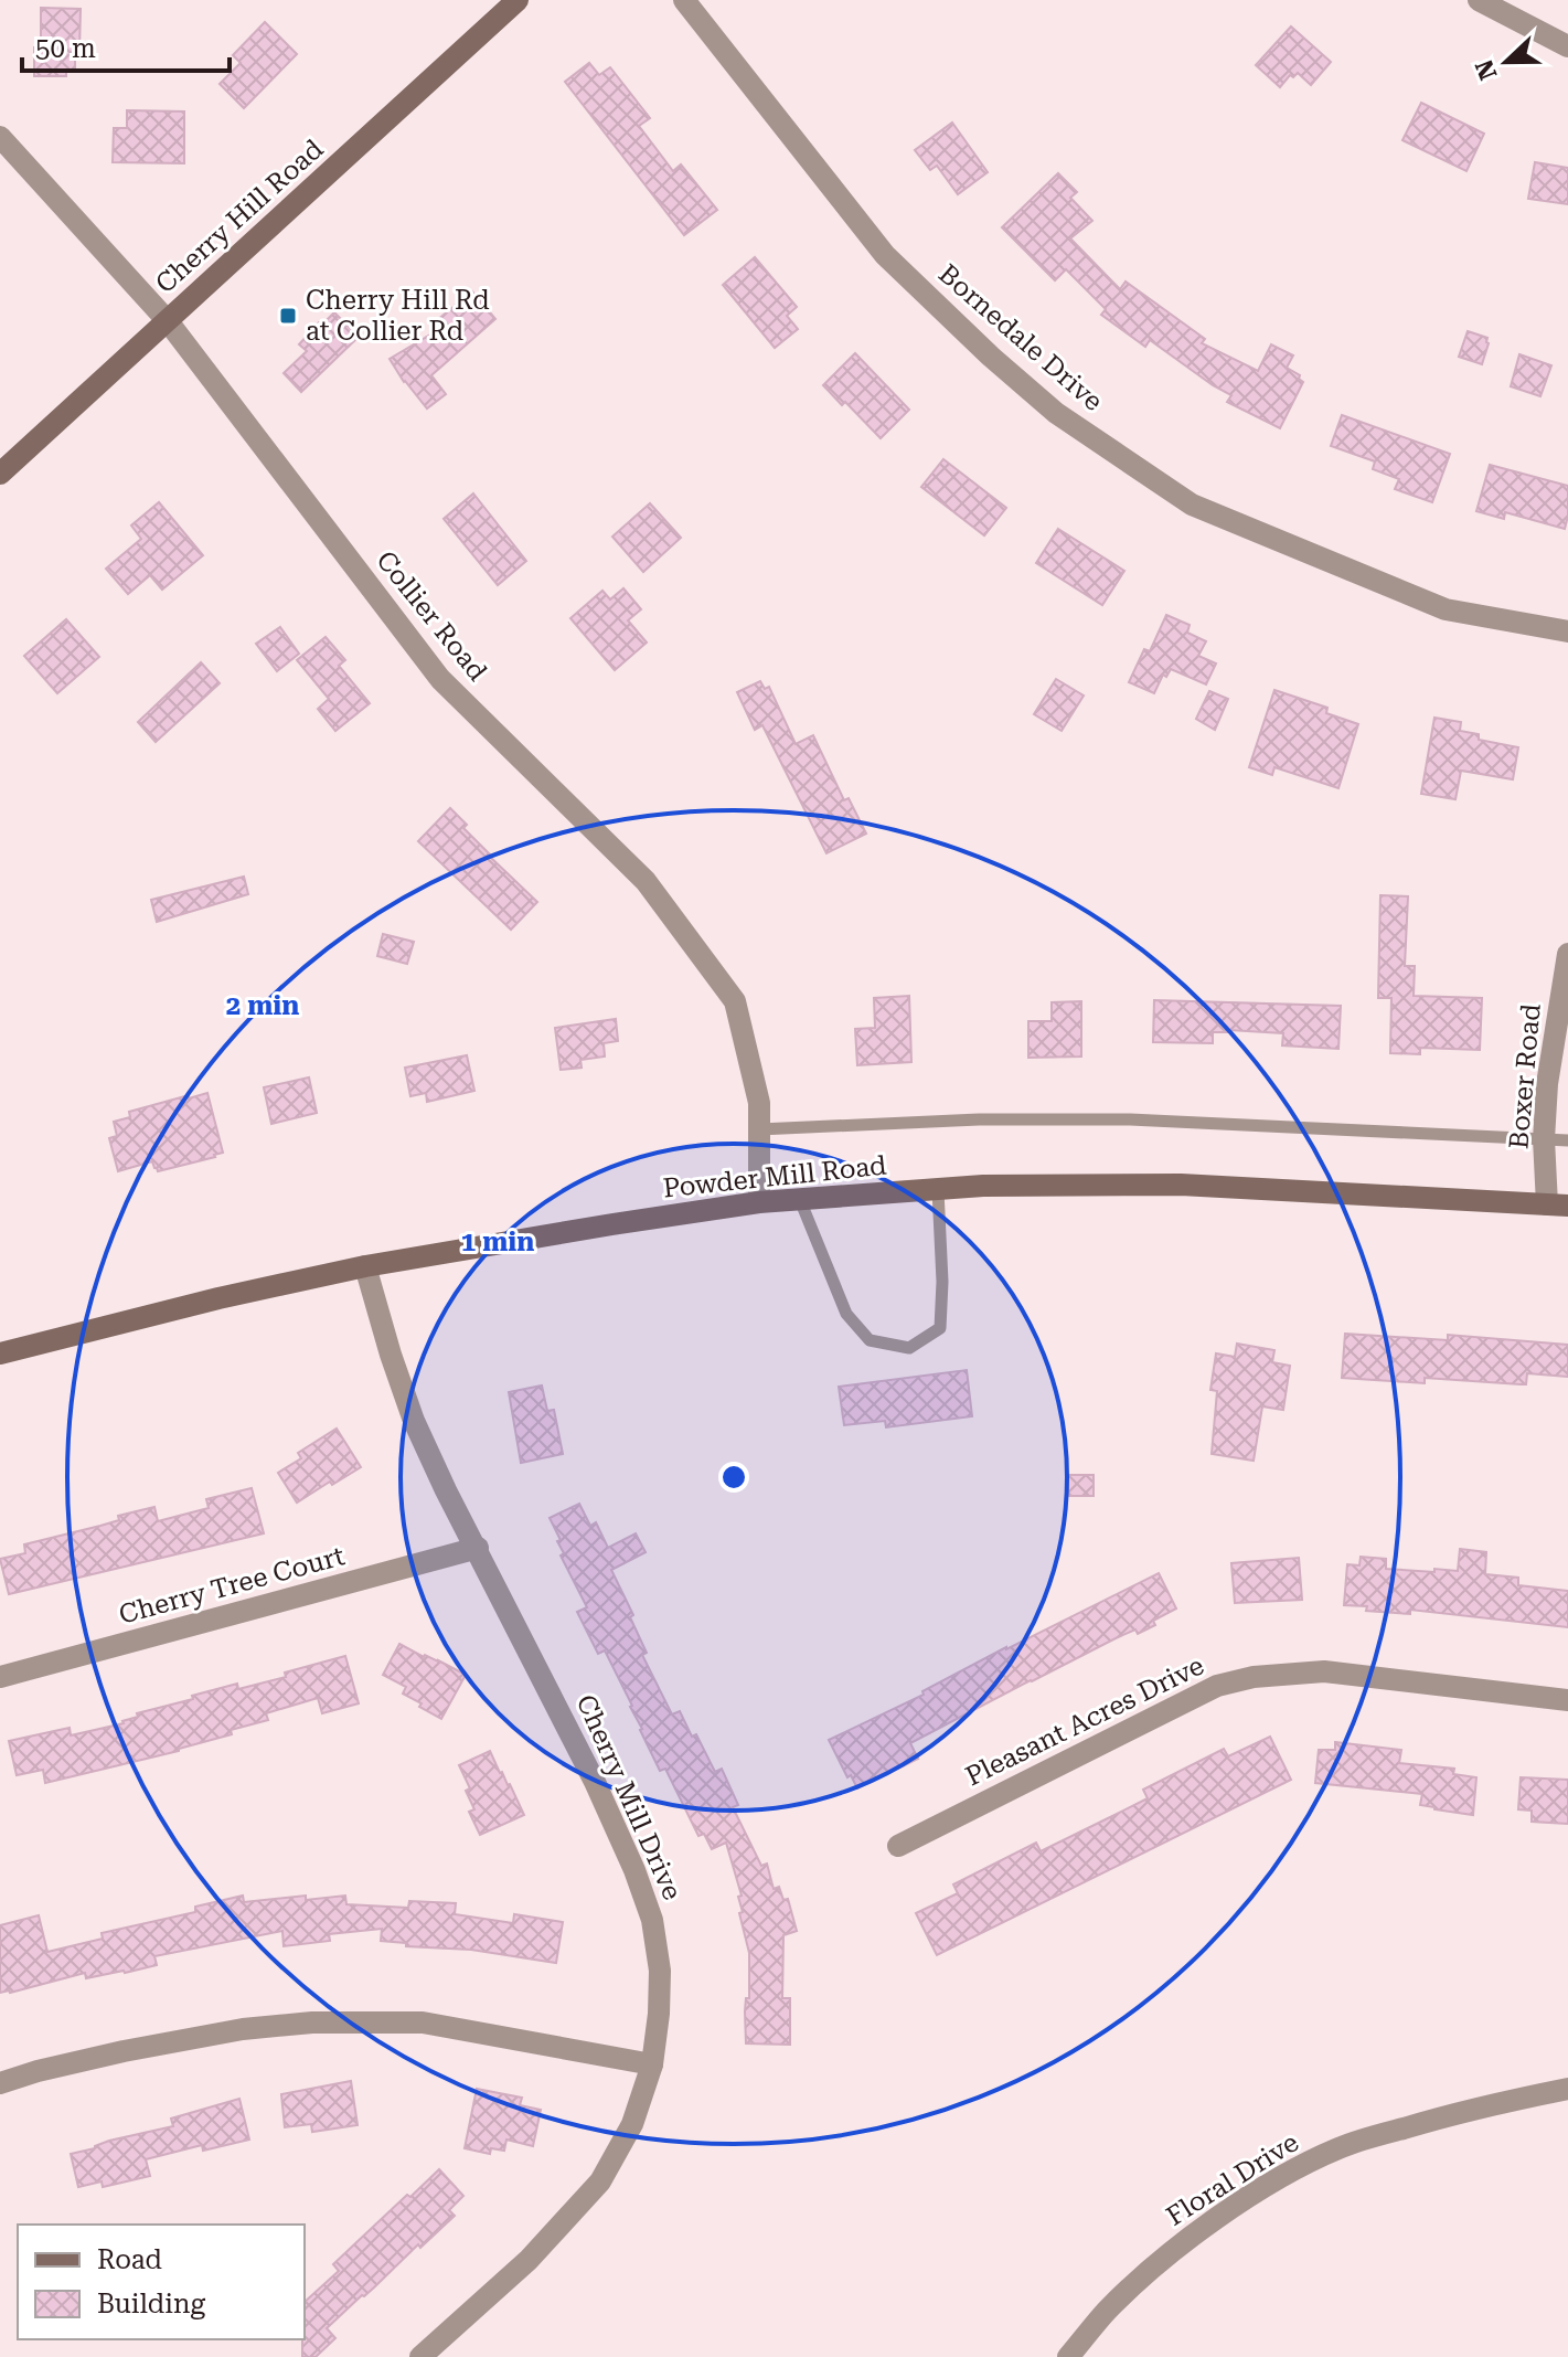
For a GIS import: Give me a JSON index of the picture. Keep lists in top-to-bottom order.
{
  "streets": {
    "main road": ["Cherry Hill Road", "Powder Mill Road"],
    "street": [
      "Bornedale Drive",
      "Collier Road",
      "Boxer Road",
      "Cherry Tree Court",
      "Pleasant Acres Drive",
      "Cherry Mill Drive",
      "Floral Drive"
    ]
  },
  "crossings": [
    ["Cherry Hill Road", "Collier Road"],
    ["Collier Road", "Powder Mill Road"],
    ["Boxer Road", "Powder Mill Road"],
    ["Powder Mill Road", "Cherry Mill Drive"],
    ["Cherry Tree Court", "Cherry Mill Drive"]
  ],
  "places": {
    "transit": ["Cherry Hill Rd at Collier Rd"]
  },
  "legend": ["Road", "Building"],
  "scale_bar": "50 m",
  "north": "left",
  "rings": ["2 min", "1 min"]
}
